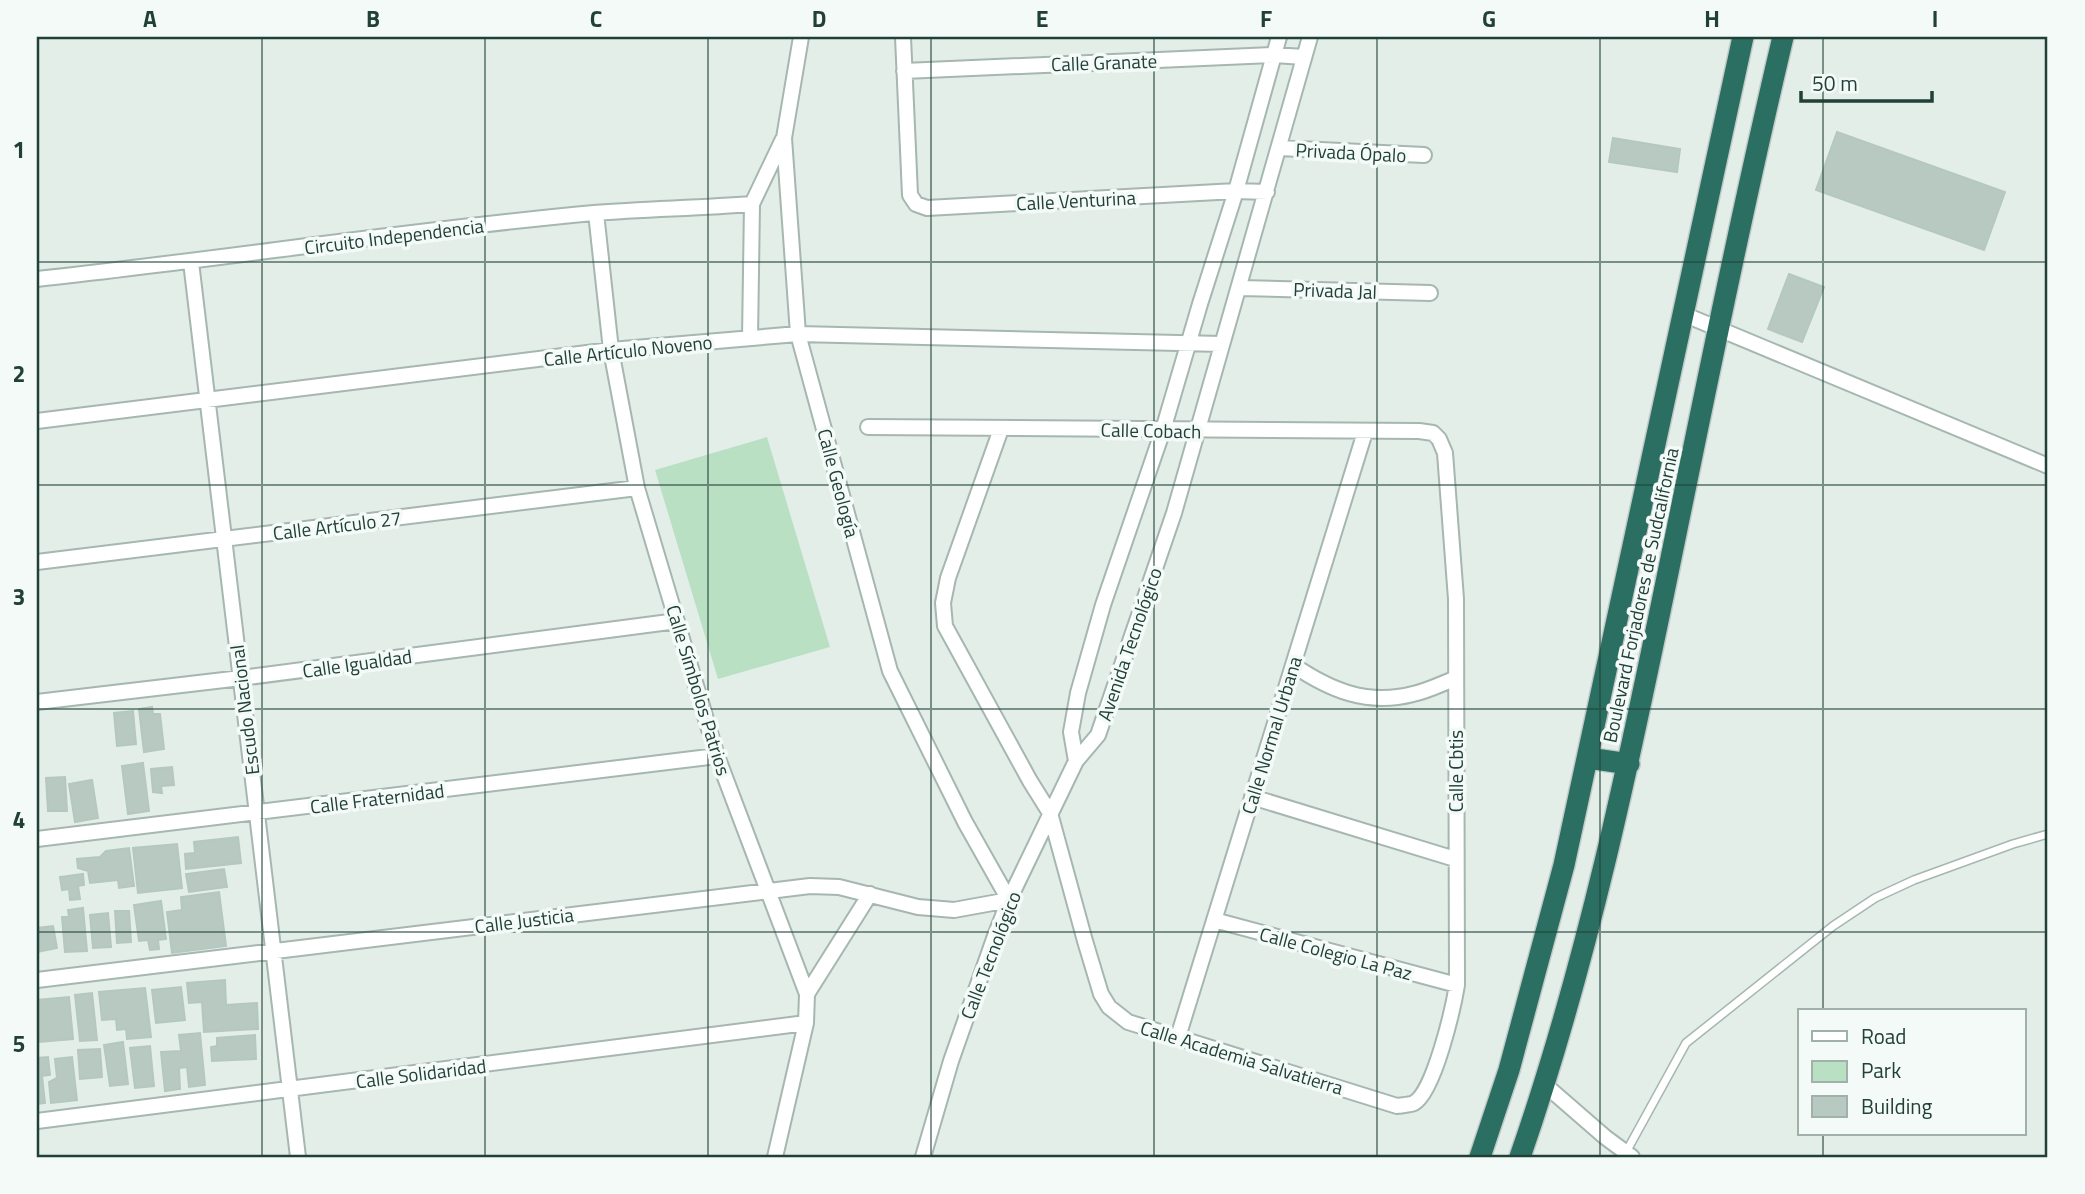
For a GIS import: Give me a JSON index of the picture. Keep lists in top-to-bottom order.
{
  "streets": {
    "highway": ["Boulevard Forjadores de Sudcalifornia"],
    "street": [
      "Calle Granate",
      "Privada Ópalo",
      "Calle Venturina",
      "Circuito Independencia",
      "Privada Jal",
      "Calle Artículo Noveno",
      "Calle Cobach",
      "Calle Geología",
      "Calle Artículo 27",
      "Avenida Tecnológico",
      "Calle Igualdad",
      "Calle Símbolos Patrios",
      "Escudo Nacional",
      "Calle Normal Urbana",
      "Calle Cbtis",
      "Calle Fraternidad",
      "Calle Justicia",
      "Calle Colegio La Paz",
      "Calle Tecnológico",
      "Calle Academia Salvatierra",
      "Calle Solidaridad"
    ]
  },
  "crossings": [
    ["Calle Granate", "Calle Venturina"],
    ["Calle Granate", "Avenida Tecnológico"],
    ["Privada Ópalo", "Avenida Tecnológico"],
    ["Calle Venturina", "Avenida Tecnológico"],
    ["Circuito Independencia", "Calle Símbolos Patrios"],
    ["Circuito Independencia", "Escudo Nacional"],
    ["Privada Jal", "Avenida Tecnológico"],
    ["Calle Artículo Noveno", "Calle Geología"],
    ["Calle Artículo Noveno", "Avenida Tecnológico"],
    ["Calle Artículo Noveno", "Calle Símbolos Patrios"],
    ["Calle Artículo Noveno", "Escudo Nacional"],
    ["Calle Cobach", "Avenida Tecnológico"],
    ["Calle Cobach", "Calle Normal Urbana"],
    ["Calle Cobach", "Calle Cbtis"],
    ["Calle Cobach", "Calle Academia Salvatierra"],
    ["Calle Geología", "Calle Justicia"],
    ["Calle Geología", "Calle Tecnológico"],
    ["Calle Artículo 27", "Calle Símbolos Patrios"],
    ["Calle Artículo 27", "Escudo Nacional"],
    ["Avenida Tecnológico", "Calle Tecnológico"],
    ["Calle Igualdad", "Calle Símbolos Patrios"],
    ["Calle Igualdad", "Escudo Nacional"],
    ["Calle Símbolos Patrios", "Calle Fraternidad"],
    ["Calle Símbolos Patrios", "Calle Justicia"],
    ["Calle Símbolos Patrios", "Calle Solidaridad"],
    ["Escudo Nacional", "Calle Fraternidad"],
    ["Escudo Nacional", "Calle Justicia"],
    ["Escudo Nacional", "Calle Solidaridad"],
    ["Calle Normal Urbana", "Calle Colegio La Paz"],
    ["Calle Normal Urbana", "Calle Academia Salvatierra"],
    ["Calle Cbtis", "Calle Colegio La Paz"],
    ["Calle Cbtis", "Calle Academia Salvatierra"],
    ["Calle Justicia", "Calle Tecnológico"],
    ["Calle Tecnológico", "Calle Academia Salvatierra"]
  ],
  "legend": ["Road", "Park", "Building"],
  "scale_bar": "50 m",
  "grid": {
    "columns": [
      "A",
      "B",
      "C",
      "D",
      "E",
      "F",
      "G",
      "H",
      "I"
    ],
    "rows": [
      "1",
      "2",
      "3",
      "4",
      "5"
    ]
  }
}
